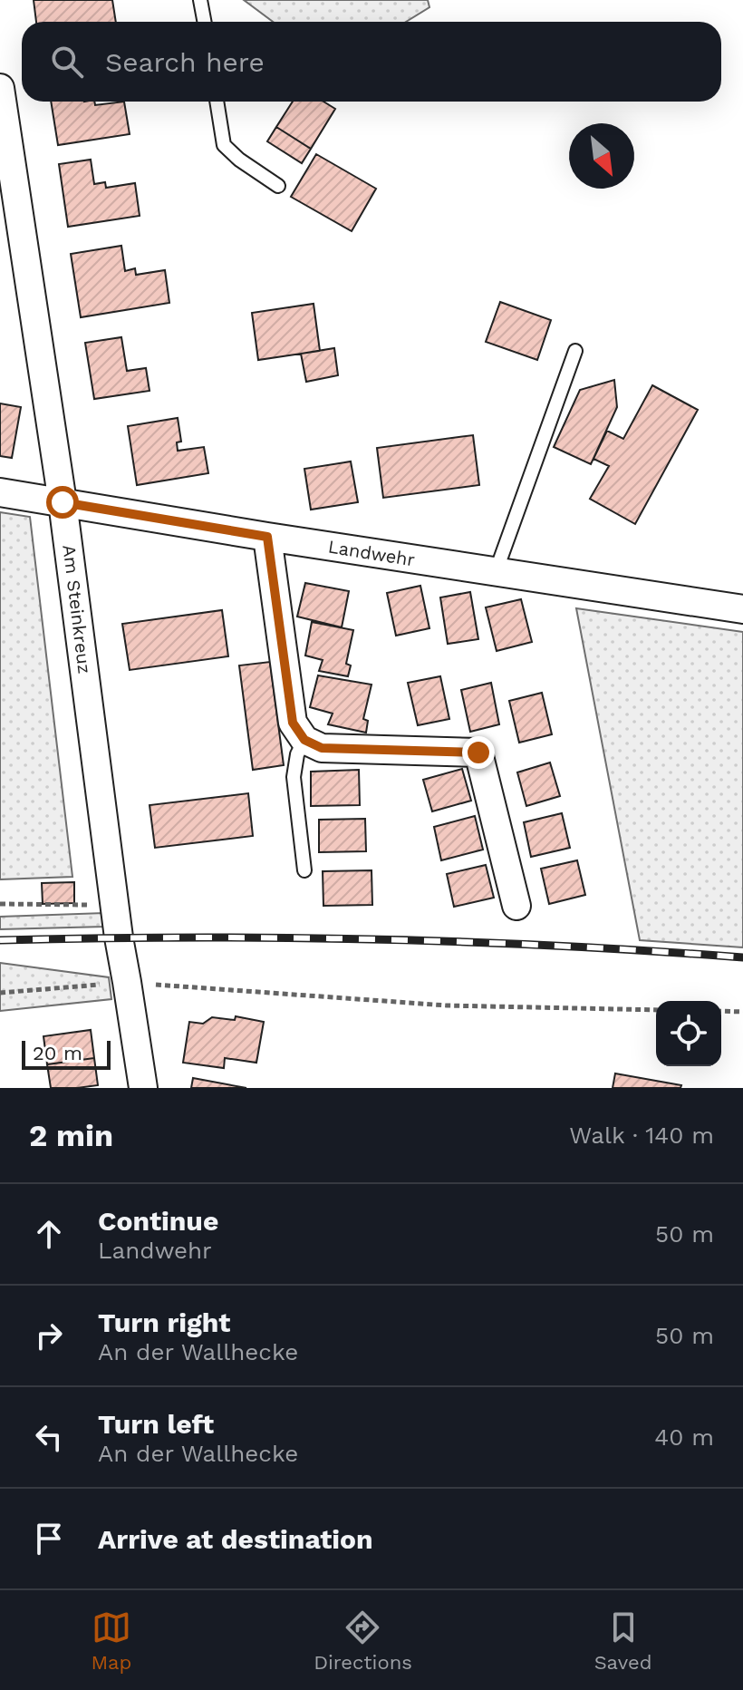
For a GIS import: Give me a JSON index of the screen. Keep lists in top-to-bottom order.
{
  "streets": {
    "street": ["Landwehr", "Am Steinkreuz"]
  },
  "crossings": [
    ["Landwehr", "Am Steinkreuz"]
  ],
  "scale_bar": "20 m",
  "north": "bottom right",
  "page": {
    "search": "Search here",
    "scale": "20 m",
    "heading": ["2 min", "Walk · 140 m"],
    "list": [
      ["Continue", "Landwehr", "50 m"],
      ["Turn right", "An der Wallhecke", "50 m"],
      ["Turn left", "An der Wallhecke", "40 m"],
      "Arrive at destination"
    ],
    "nav": ["Map", "Directions", "Saved"]
  }
}
